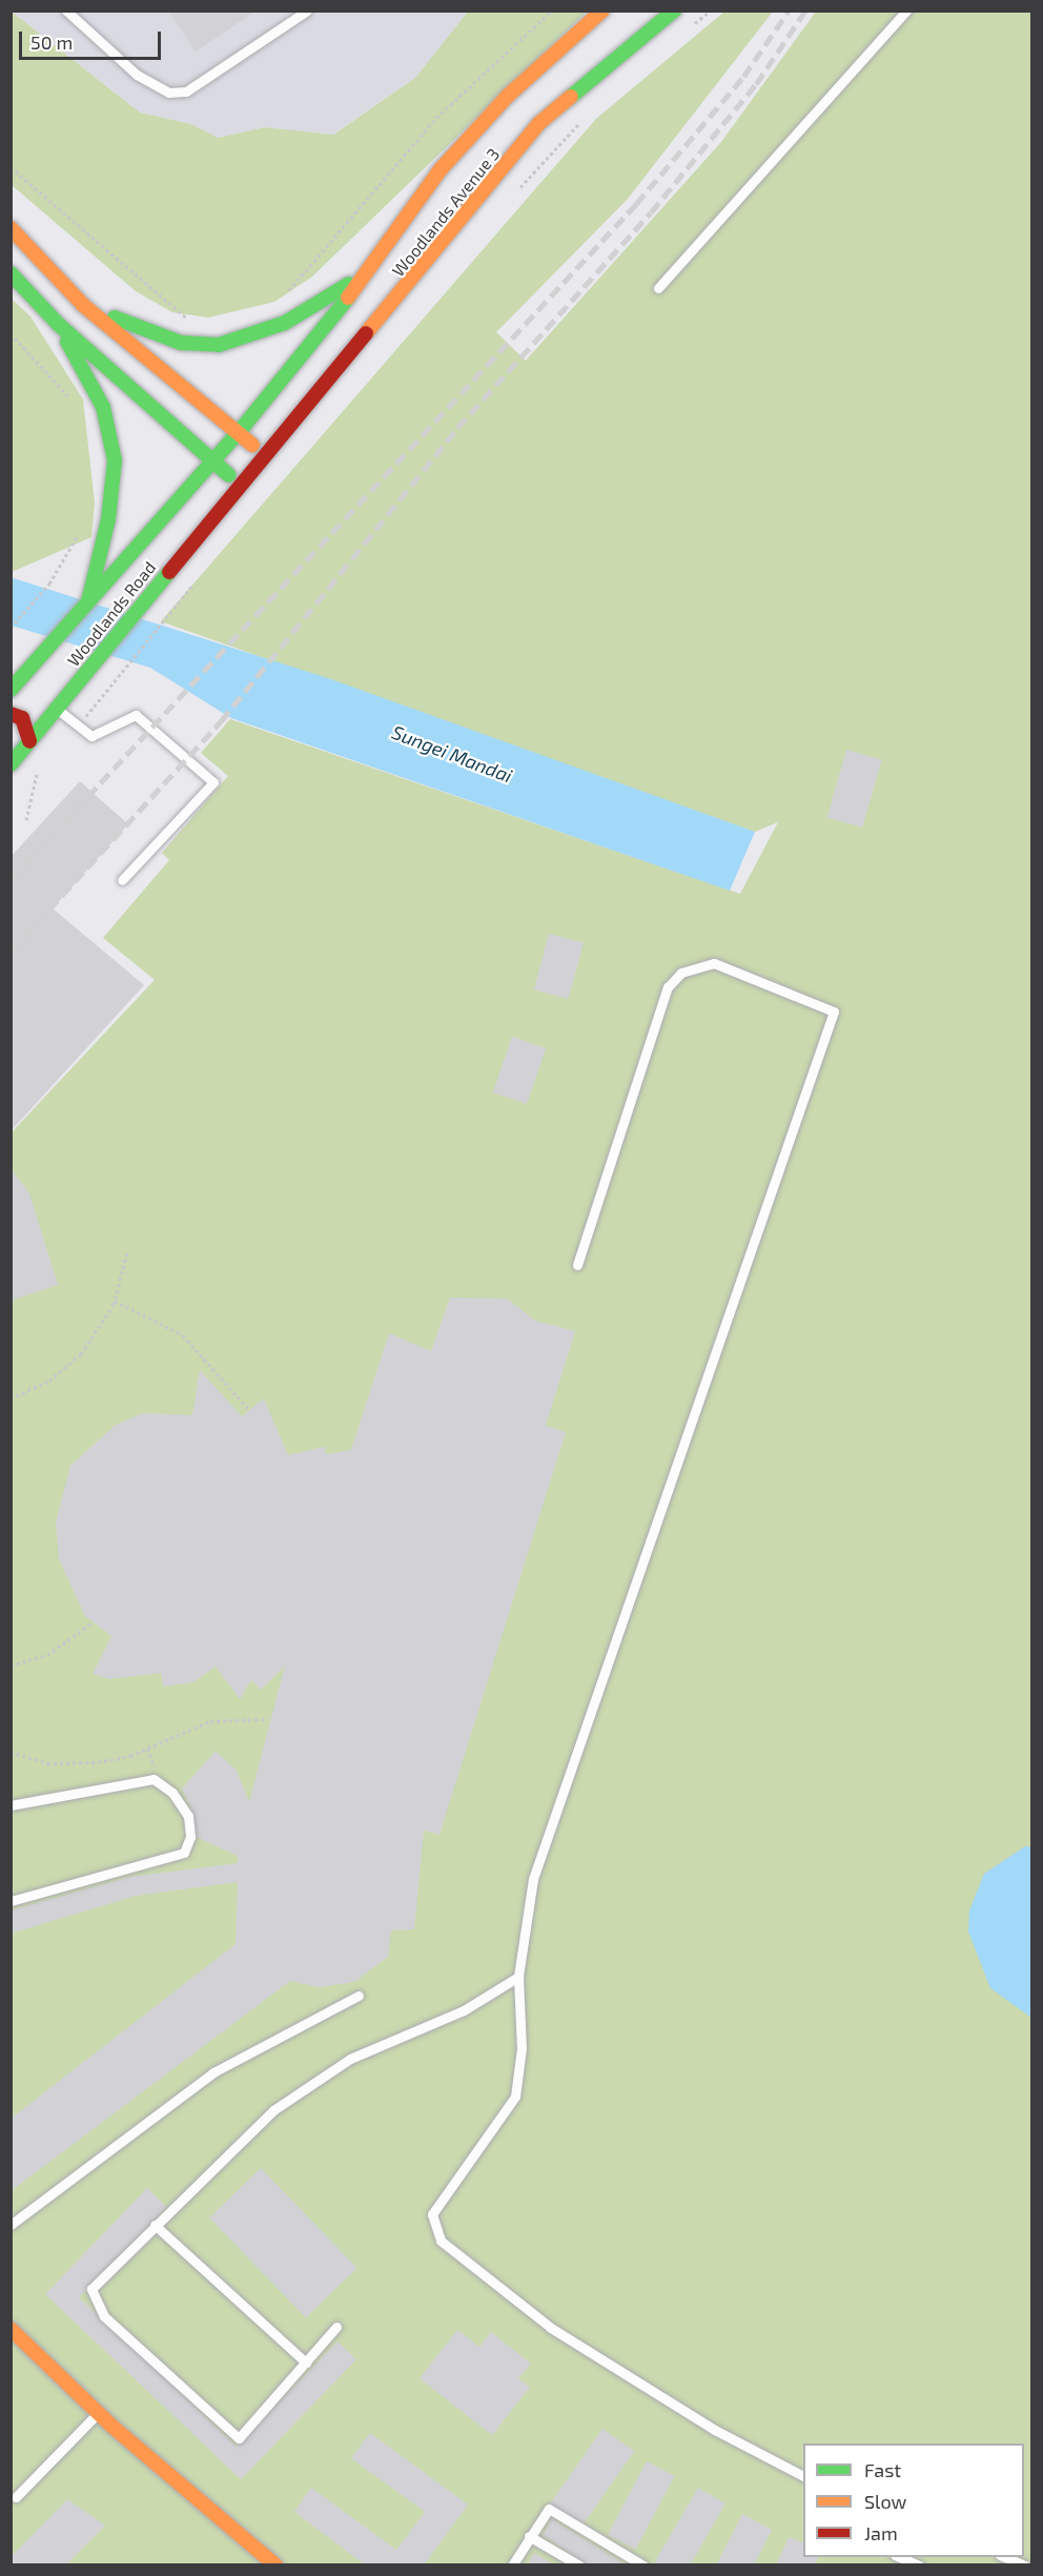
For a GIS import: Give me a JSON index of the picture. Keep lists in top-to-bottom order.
{
  "streets": {
    "main road": ["Woodlands Avenue 3", "Woodlands Road"]
  },
  "crossings": [
    ["Woodlands Avenue 3", "Woodlands Road"]
  ],
  "water": ["Sungei Mandai"],
  "legend": ["Fast", "Slow", "Jam"],
  "scale_bar": "50 m"
}
